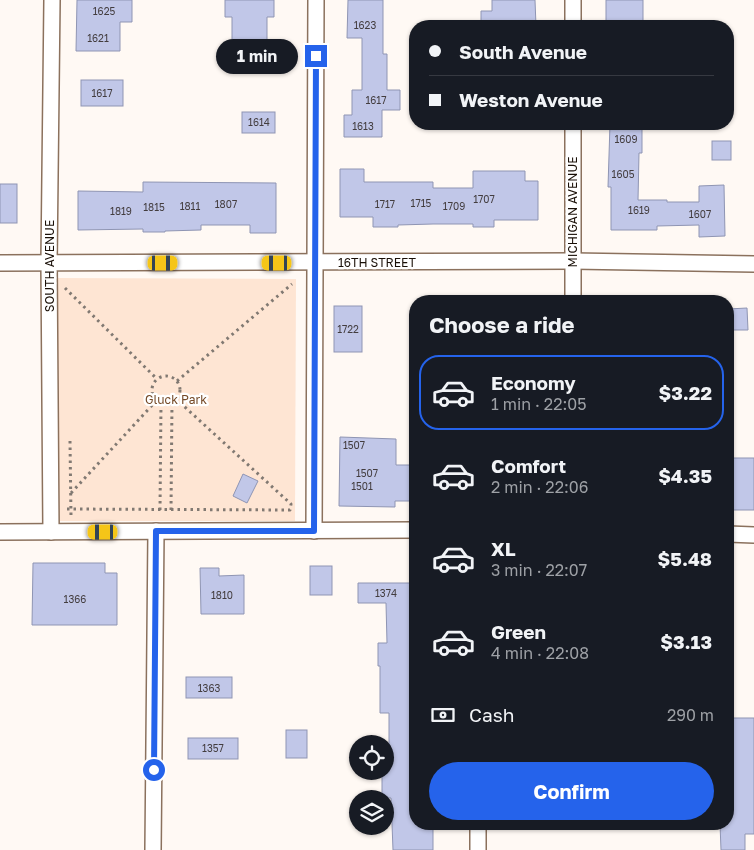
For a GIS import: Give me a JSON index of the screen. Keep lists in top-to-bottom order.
{
  "streets": {
    "street": ["MICHIGAN AVENUE", "16TH STREET", "SOUTH AVENUE"]
  },
  "crossings": [
    ["MICHIGAN AVENUE", "16TH STREET"],
    ["16TH STREET", "SOUTH AVENUE"]
  ],
  "parks": ["Gluck Park"],
  "house_numbers": [
    "1625",
    "1623",
    "1621",
    "1617",
    "1617",
    "1614",
    "1613",
    "1609",
    "1605",
    "1707",
    "1715",
    "1807",
    "1717",
    "1811",
    "1709",
    "1815",
    "1619",
    "1819",
    "1607",
    "1722",
    "1507",
    "1507",
    "1501",
    "1374",
    "1810",
    "1366",
    "1363",
    "1357"
  ],
  "page": {
    "banner": ["South Avenue", "Weston Avenue"],
    "bubble": "1 min",
    "heading": "Choose a ride",
    "list": [
      {
        "name": "Economy",
        "note": "1 min · 22:05",
        "value": "$3.22"
      },
      {
        "name": "Comfort",
        "note": "2 min · 22:06",
        "value": "$4.35"
      },
      {
        "name": "XL",
        "note": "3 min · 22:07",
        "value": "$5.48"
      },
      {
        "name": "Green",
        "note": "4 min · 22:08",
        "value": "$3.13"
      }
    ],
    "pay": ["Cash", "290 m"],
    "buttons": "Confirm"
  }
}
